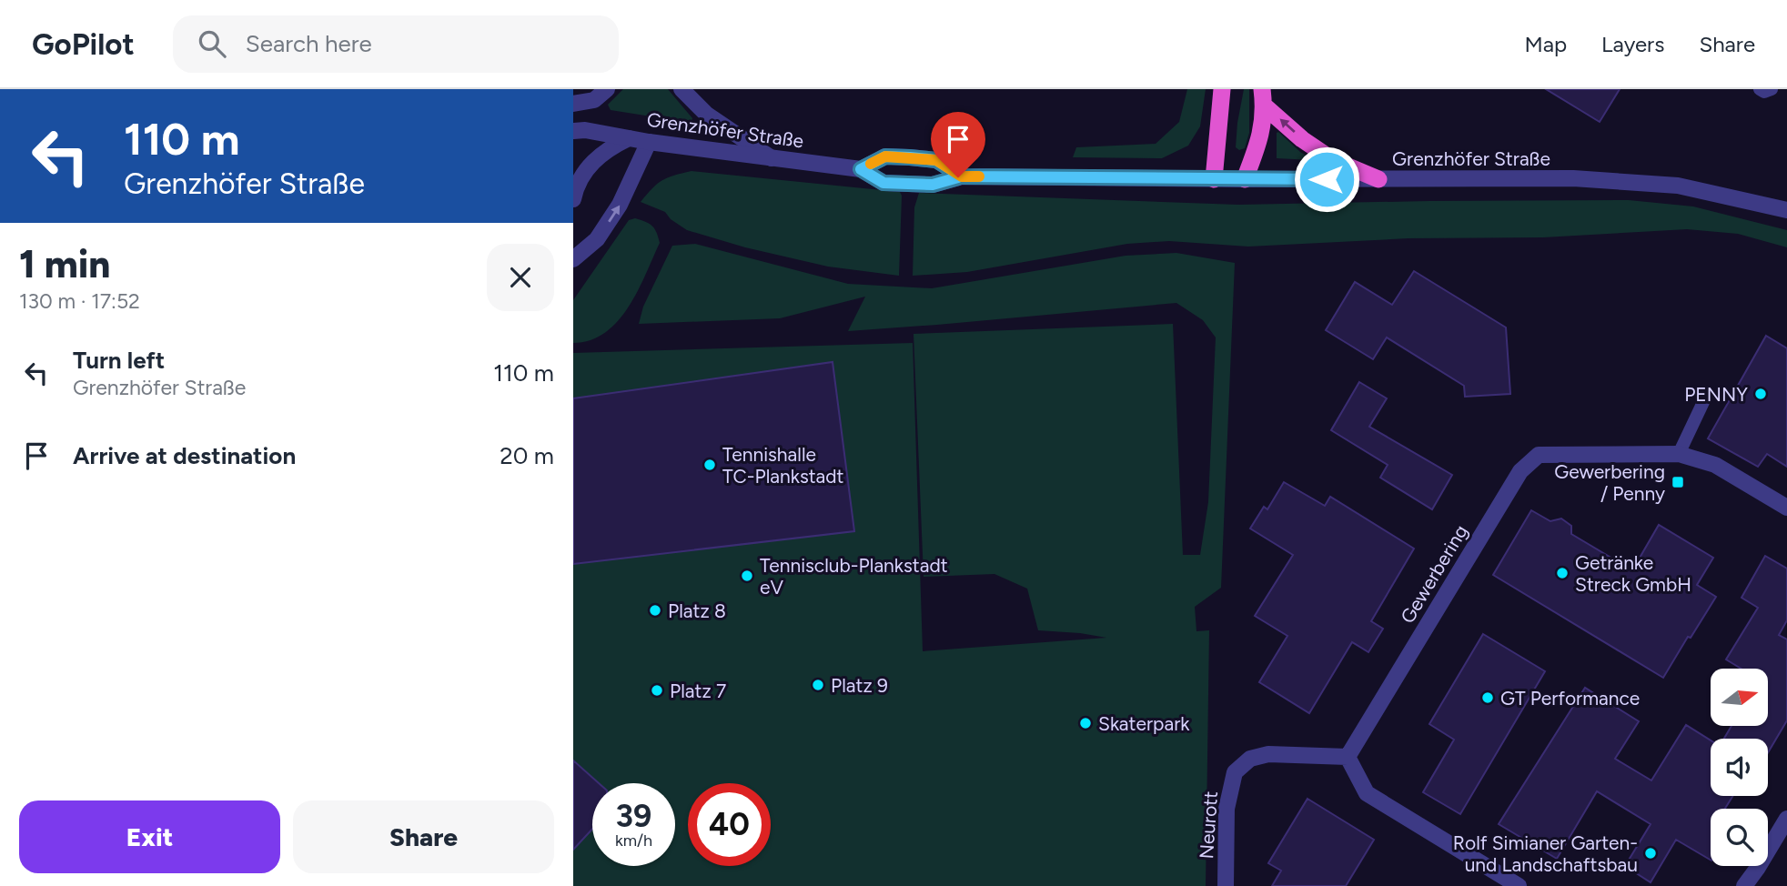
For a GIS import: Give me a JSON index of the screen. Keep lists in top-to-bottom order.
{
  "streets": {
    "street": ["Grenzhöfer Straße", "Gewerbering", "Neurott"]
  },
  "crossings": [
    ["Gewerbering", "Neurott"]
  ],
  "places": {
    "other": [
      "PENNY",
      "Tennishalle TC-Plankstadt",
      "Getränke Streck GmbH",
      "Tennisclub-Plankstadt eV",
      "Platz 8",
      "Platz 9",
      "Platz 7",
      "GT Performance",
      "Skaterpark",
      "Rolf Simianer Garten- und Landschaftsbau"
    ],
    "transit": ["Gewerbering / Penny"]
  },
  "north": "right",
  "page": {
    "header": "GoPilot",
    "search": "Search here",
    "nav": ["Map", "Layers", "Share"],
    "turn": ["110 m", "Grenzhöfer Straße"],
    "heading": ["1 min", "130 m · 17:52"],
    "list": [
      {
        "name": "Turn left",
        "note": "Grenzhöfer Straße",
        "value": "110 m"
      },
      {
        "name": "Arrive at destination",
        "value": "20 m"
      }
    ],
    "speed": "39 km/h",
    "limit": "40",
    "buttons": ["Exit", "Share"]
  }
}
